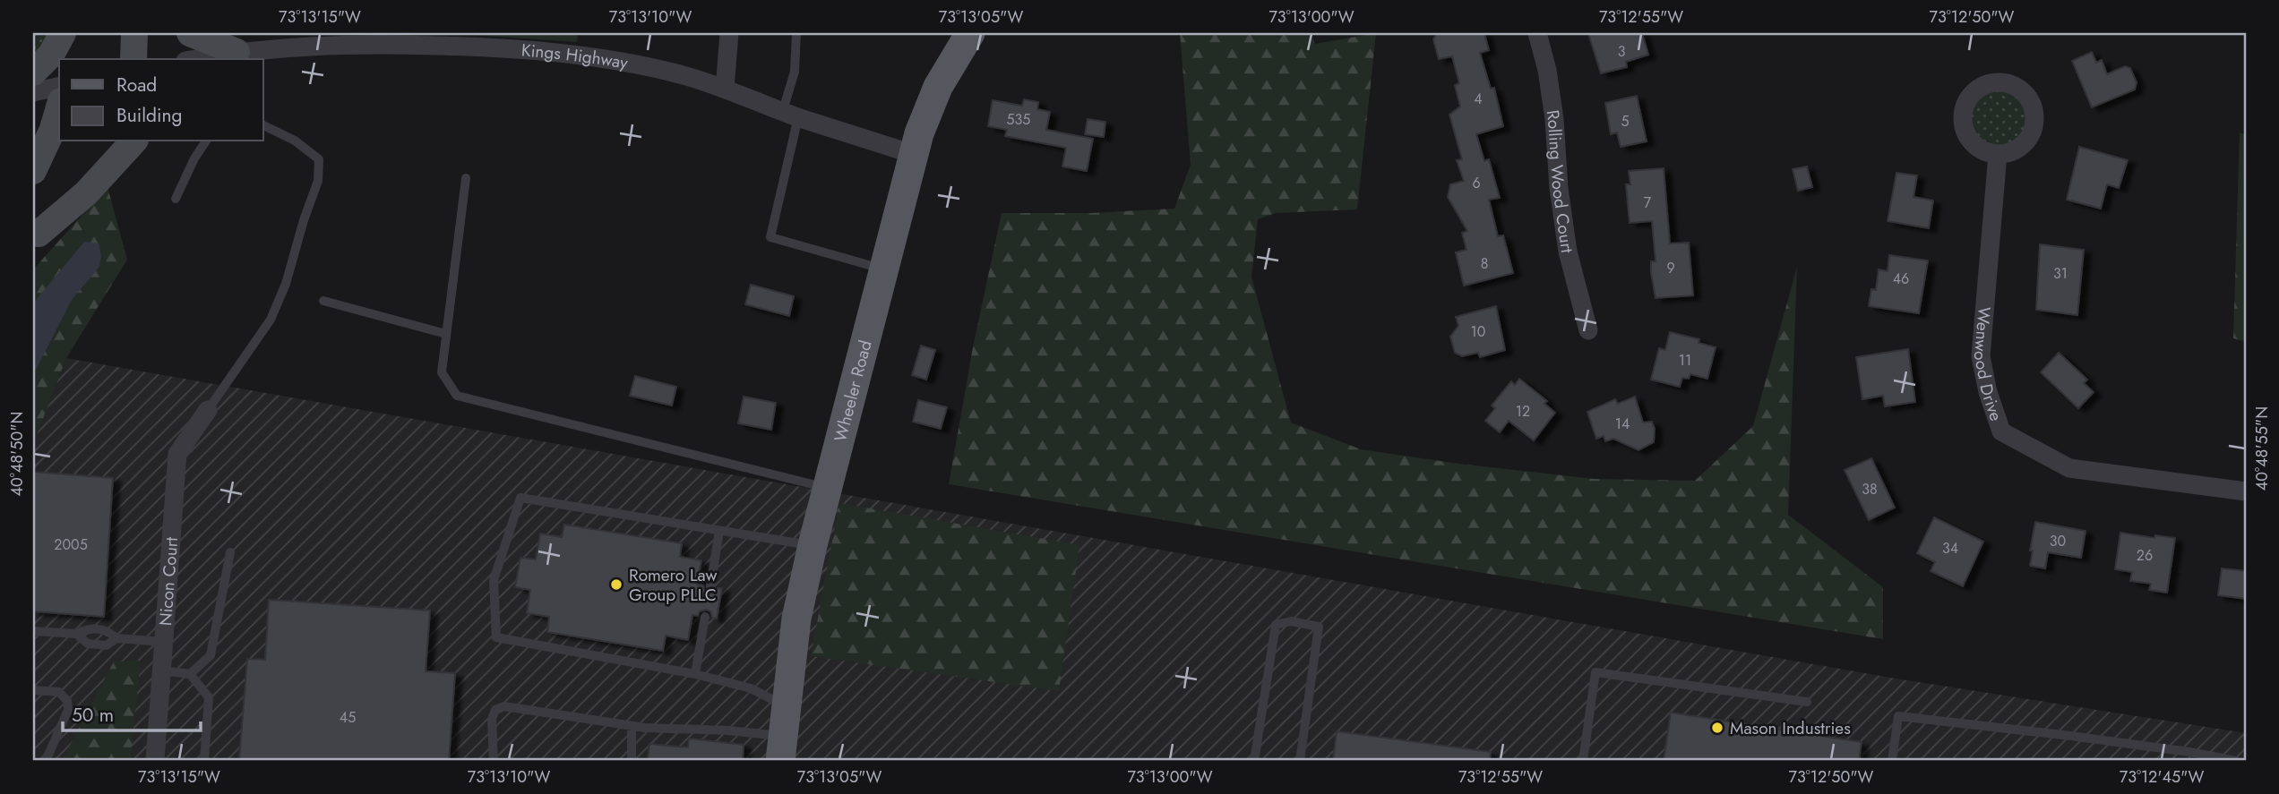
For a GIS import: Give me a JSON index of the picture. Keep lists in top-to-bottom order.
{
  "streets": {
    "main road": ["Wheeler Road"],
    "street": [
      "Kings Highway",
      "Rolling Wood Court",
      "Wenwood Drive",
      "Nicon Court"
    ]
  },
  "crossings": [
    ["Kings Highway", "Wheeler Road"]
  ],
  "places": ["Romero Law Group PLLC", "Mason Industries"],
  "house_numbers": [
    "3",
    "4",
    "535",
    "5",
    "6",
    "7",
    "8",
    "9",
    "31",
    "46",
    "10",
    "11",
    "12",
    "14",
    "38",
    "30",
    "2005",
    "34",
    "26",
    "45"
  ],
  "legend": ["Road", "Building"],
  "scale_bar": "50 m",
  "coordinates": [
    "73°13'15\"W",
    "73°13'10\"W",
    "73°13'05\"W",
    "73°13'00\"W",
    "73°12'55\"W",
    "73°12'50\"W",
    "40°48'55\"N",
    "40°48'50\"N",
    "73°12'45\"W"
  ]
}
